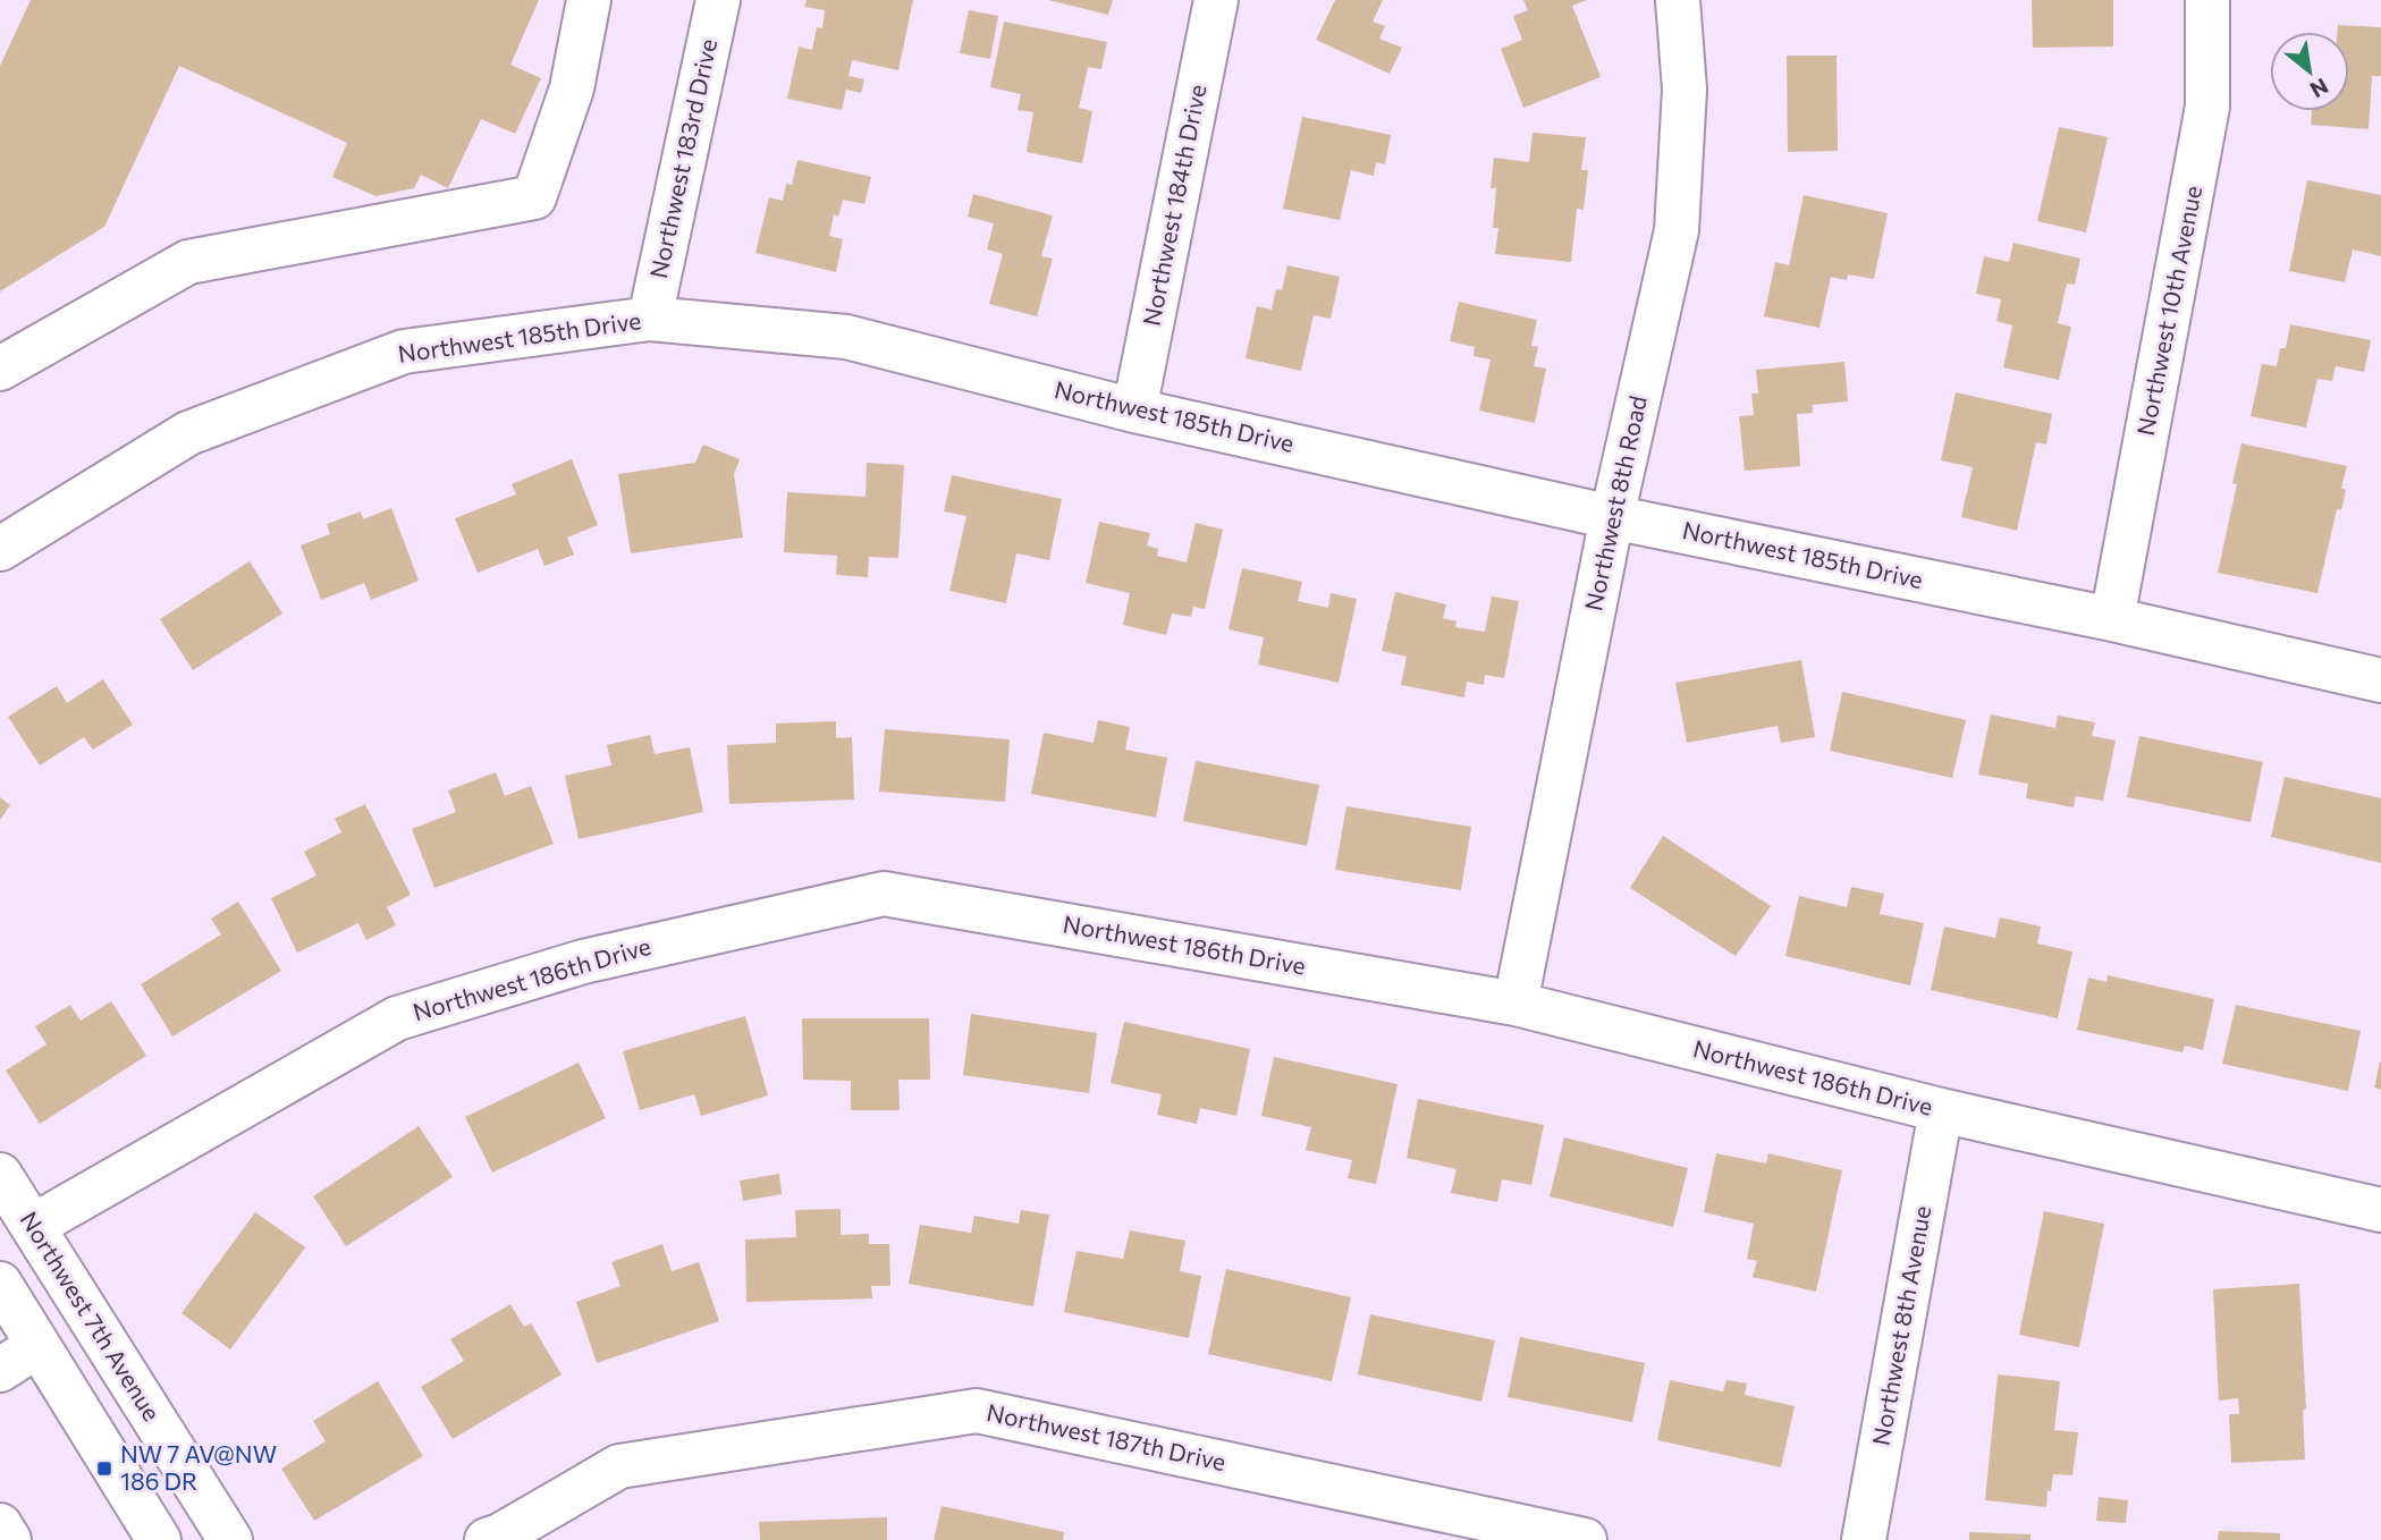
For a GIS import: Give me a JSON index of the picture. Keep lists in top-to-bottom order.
{
  "streets": {
    "street": [
      "Northwest 183rd Drive",
      "Northwest 184th Drive",
      "Northwest 10th Avenue",
      "Northwest 185th Drive",
      "Northwest 8th Road",
      "Northwest 186th Drive",
      "Northwest 7th Avenue",
      "Northwest 8th Avenue",
      "Northwest 187th Drive"
    ]
  },
  "crossings": [
    ["Northwest 183rd Drive", "Northwest 185th Drive"],
    ["Northwest 184th Drive", "Northwest 185th Drive"],
    ["Northwest 10th Avenue", "Northwest 185th Drive"],
    ["Northwest 185th Drive", "Northwest 8th Road"],
    ["Northwest 8th Road", "Northwest 186th Drive"],
    ["Northwest 186th Drive", "Northwest 7th Avenue"],
    ["Northwest 186th Drive", "Northwest 8th Avenue"]
  ],
  "places": {
    "transit": ["NW 7 AV@NW 186 DR"]
  },
  "north": "bottom right"
}
